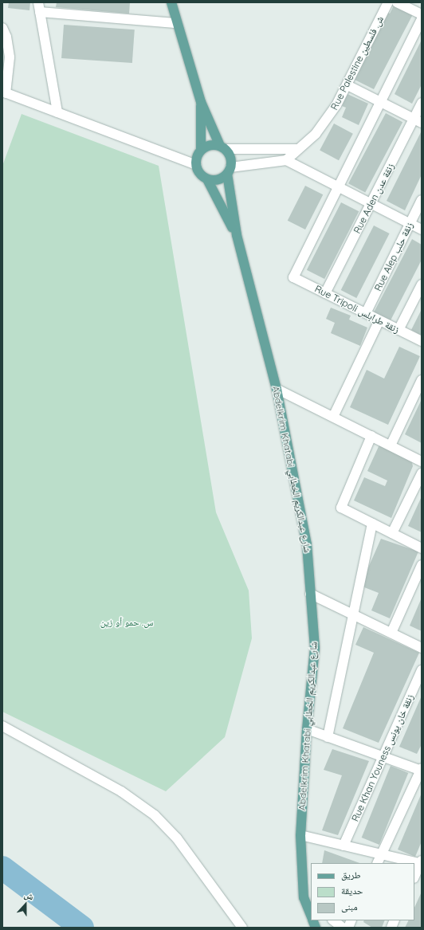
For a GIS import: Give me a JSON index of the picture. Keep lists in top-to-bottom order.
{
  "streets": {
    "main road": ["Abdelkrim Khatabi شارع عبدالكريم الخطابي"],
    "street": [
      "Rue Palestine ش. فلسطين",
      "Rue Aden زنقة عدن",
      "Rue Alep زنقة حلب",
      "Rue Tripoli زنقة طرابلس",
      "Rue Khan Youness زنقة خان يونس"
    ]
  },
  "crossings": [
    ["Rue Aden زنقة عدن", "Rue Tripoli زنقة طرابلس"],
    ["Rue Alep زنقة حلب", "Rue Tripoli زنقة طرابلس"]
  ],
  "parks": ["س. حمو أو زين"],
  "legend": ["طريق", "حديقة", "مبنى"],
  "north": "top"
}
